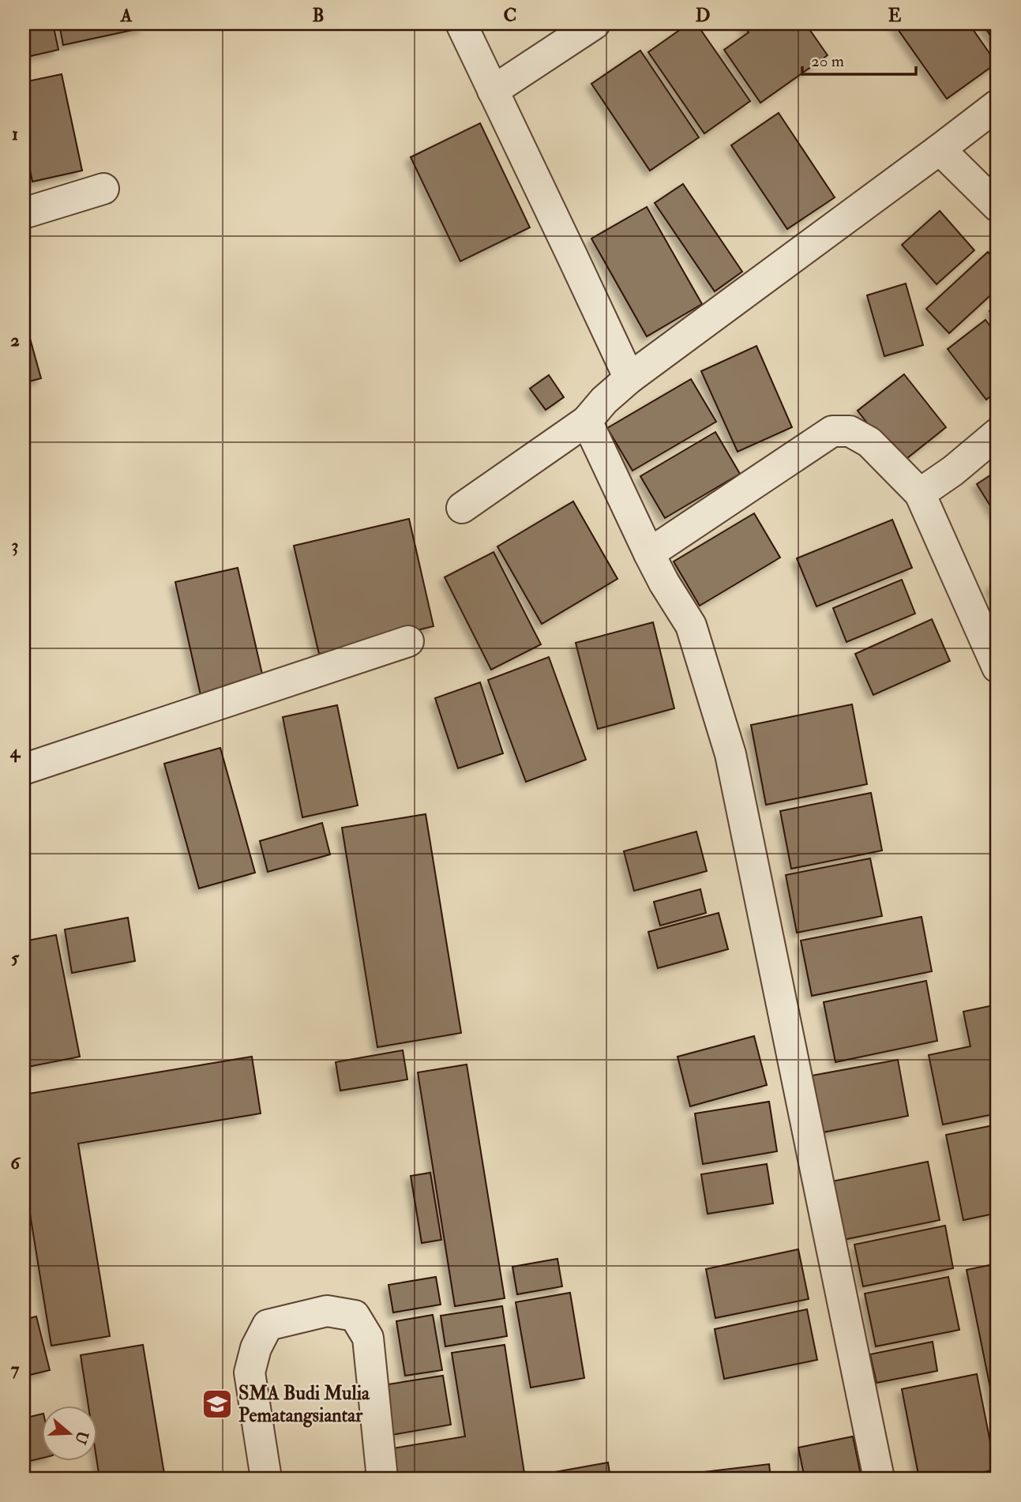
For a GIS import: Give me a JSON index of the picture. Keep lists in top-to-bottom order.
{
  "places": {
    "school or university": ["SMA Budi Mulia Pematangsiantar"]
  },
  "scale_bar": "20 m",
  "north": "right",
  "grid": {
    "columns": [
      "A",
      "B",
      "C",
      "D",
      "E"
    ],
    "rows": [
      "1",
      "2",
      "3",
      "4",
      "5",
      "6",
      "7"
    ]
  }
}
